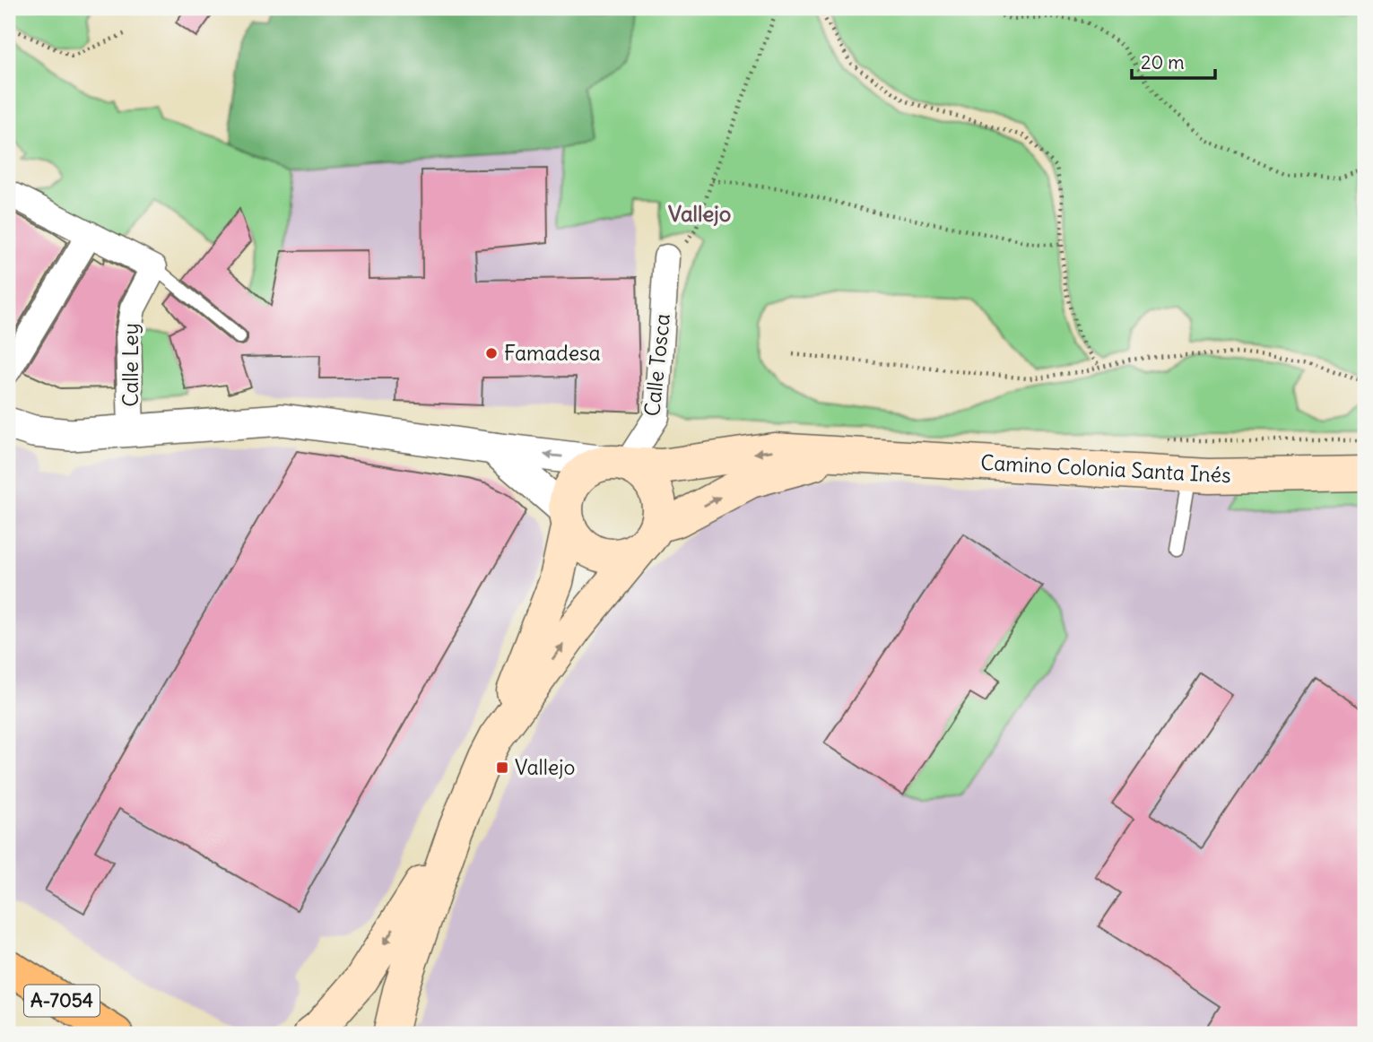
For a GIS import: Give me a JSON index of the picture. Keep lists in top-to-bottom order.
{
  "streets": {
    "main road": ["Camino Colonia Santa Inés", "A-7054"],
    "street": ["Calle Ley", "Calle Tosca"]
  },
  "crossings": [
    ["Calle Ley", "Camino Colonia Santa Inés"],
    ["Calle Tosca", "Camino Colonia Santa Inés"]
  ],
  "districts": ["Vallejo"],
  "places": {
    "other": ["Famadesa"],
    "transit": ["Vallejo"]
  },
  "scale_bar": "20 m"
}
